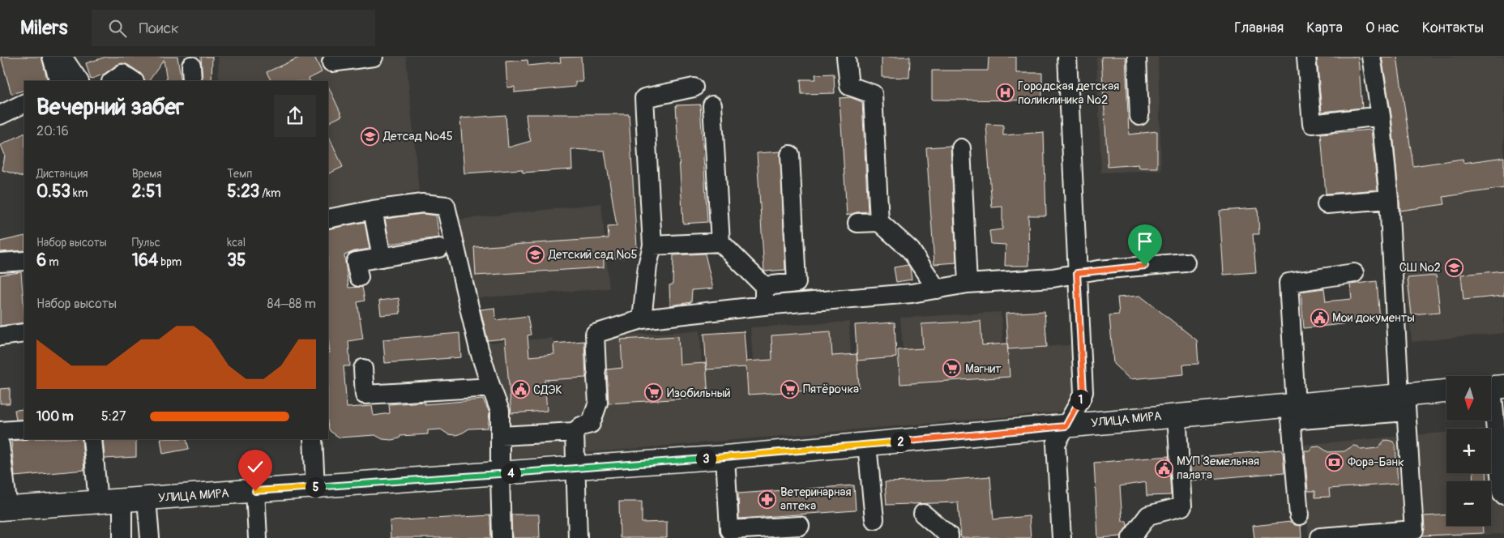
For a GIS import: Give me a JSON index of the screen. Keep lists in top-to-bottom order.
{
  "streets": {
    "main road": ["УЛИЦА МИРА"]
  },
  "places": {
    "hospital": ["Городская детская поликлиника №2"],
    "school or university": ["Детсад №45", "Детский сад №5", "СШ №2"],
    "public building": ["Мои документы", "СДЭК", "МУП Земельная палата"],
    "supermarket": ["Магнит", "Пятёрочка", "Изобильный"],
    "bank": ["Фора-Банк"],
    "pharmacy": ["Ветеринарная аптека"]
  },
  "north": "bottom",
  "page": {
    "header": "Milers",
    "search": "Поиск",
    "nav": [
      "Главная",
      "Карта",
      "О нас",
      "Контакты"
    ],
    "heading": ["Вечерний забег", "20:16"],
    "stats": [
      ["Дистанция", "0.53 km"],
      ["Время", "2:51"],
      ["Темп", "5:23 /km"],
      ["Набор высоты", "6 m"],
      ["Пульс", "164 bpm"],
      ["kcal", "35"]
    ],
    "chart": ["Набор высоты", "84–88 m"],
    "map_buttons": ["+", "−"],
    "pins": [
      "1",
      "2",
      "3",
      "4",
      "5"
    ],
    "list": [
      {
        "name": "100 m",
        "note": "5:27"
      }
    ]
  }
}
